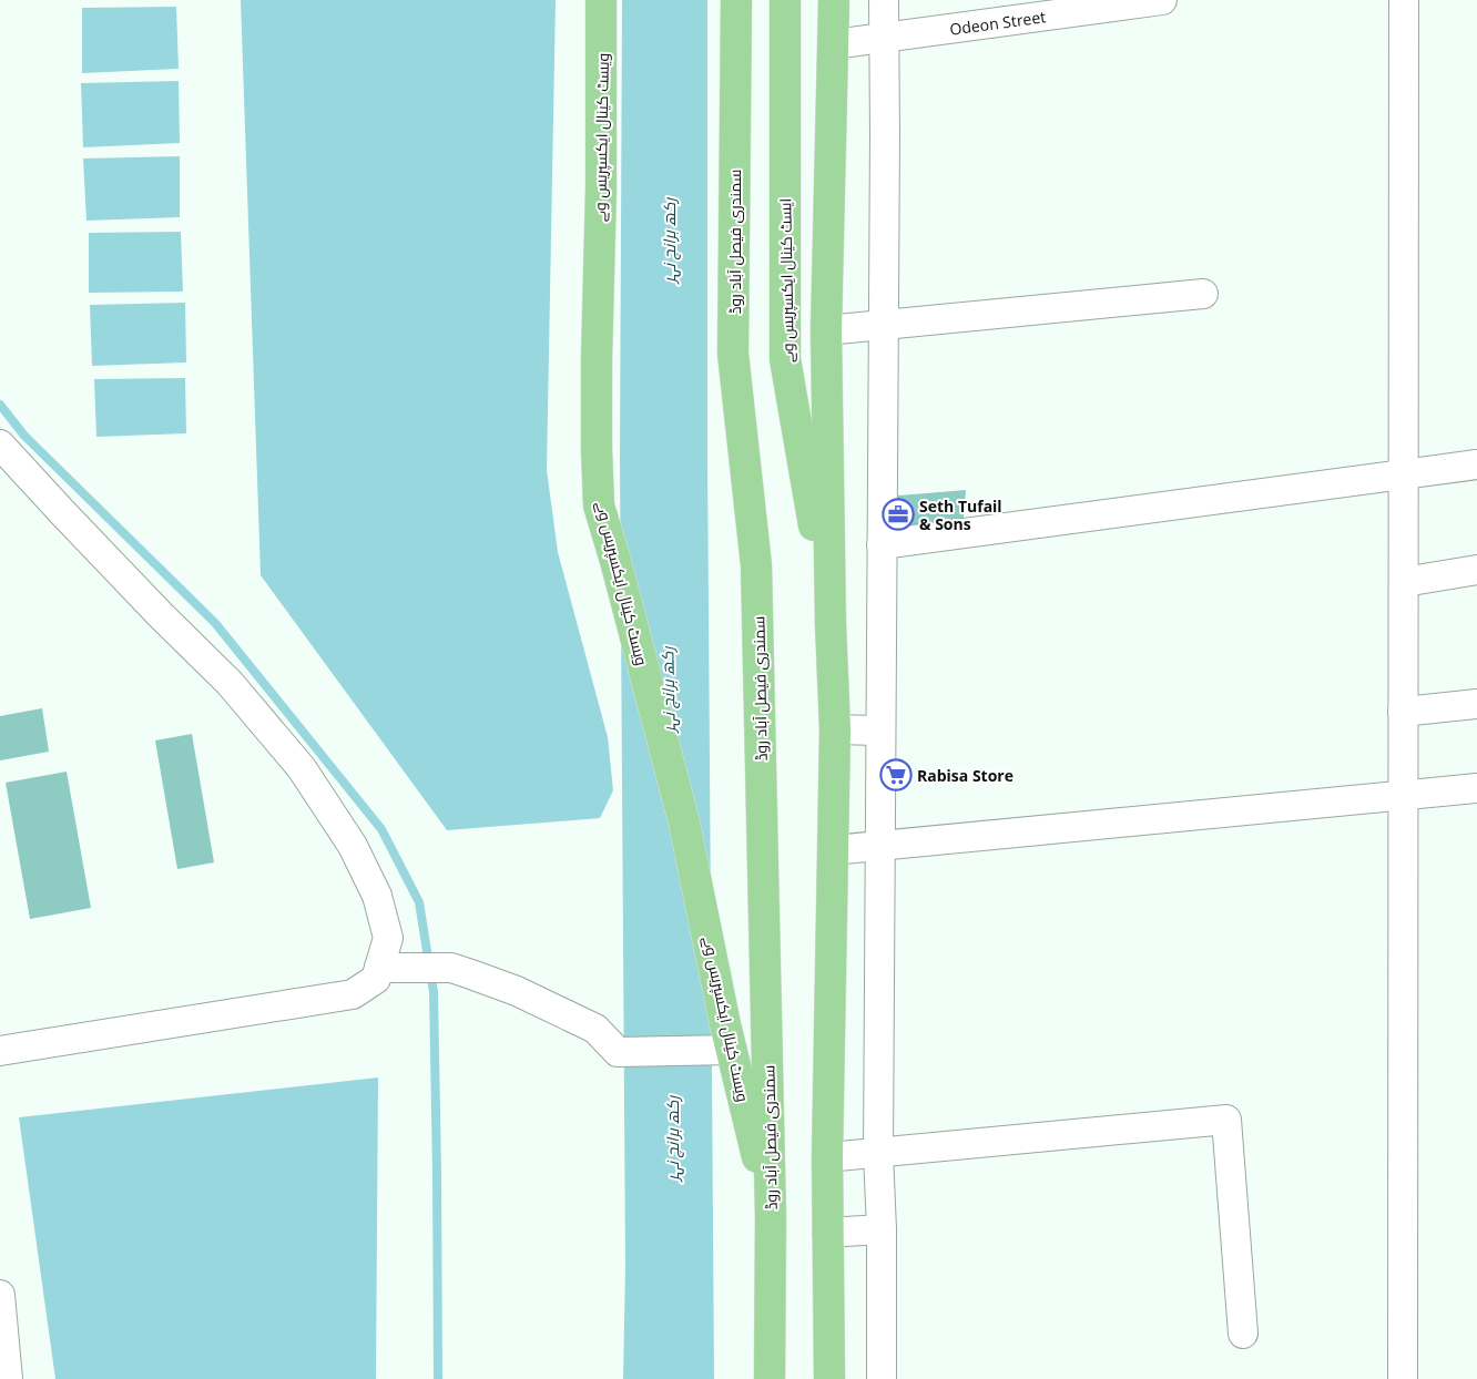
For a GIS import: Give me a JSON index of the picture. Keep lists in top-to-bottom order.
{
  "streets": {
    "main road": ["ویسٹ کینال ایکسپریس وے", "سمندری فیصل آباد روڈ", "ایسٹ کینال ایکسپریس وے"],
    "street": ["Odeon Street"]
  },
  "crossings": [
    ["ویسٹ کینال ایکسپریس وے", "سمندری فیصل آباد روڈ"]
  ],
  "water": ["رکھ برانچ نہر"],
  "places": {
    "office": ["Seth Tufail & Sons"],
    "supermarket": ["Rabisa Store"]
  }
}
